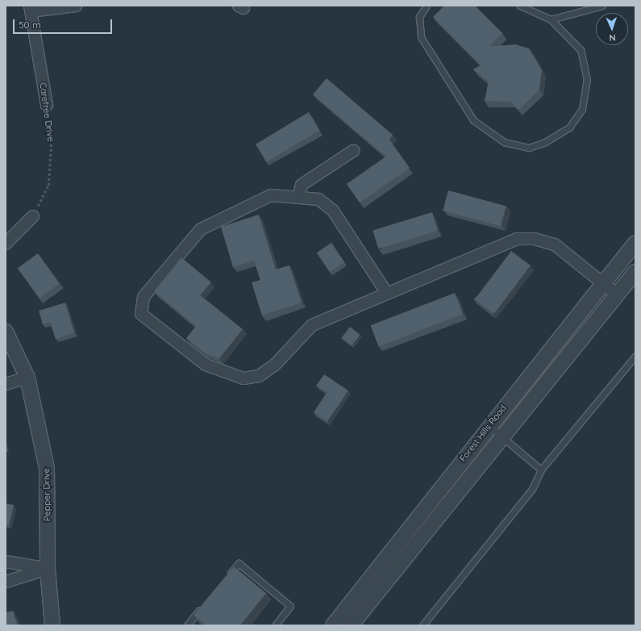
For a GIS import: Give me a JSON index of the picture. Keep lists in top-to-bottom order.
{
  "streets": {
    "street": ["Carefree Drive", "Forest Hills Road", "Pepper Drive"]
  },
  "scale_bar": "50 m",
  "north": "bottom"
}
